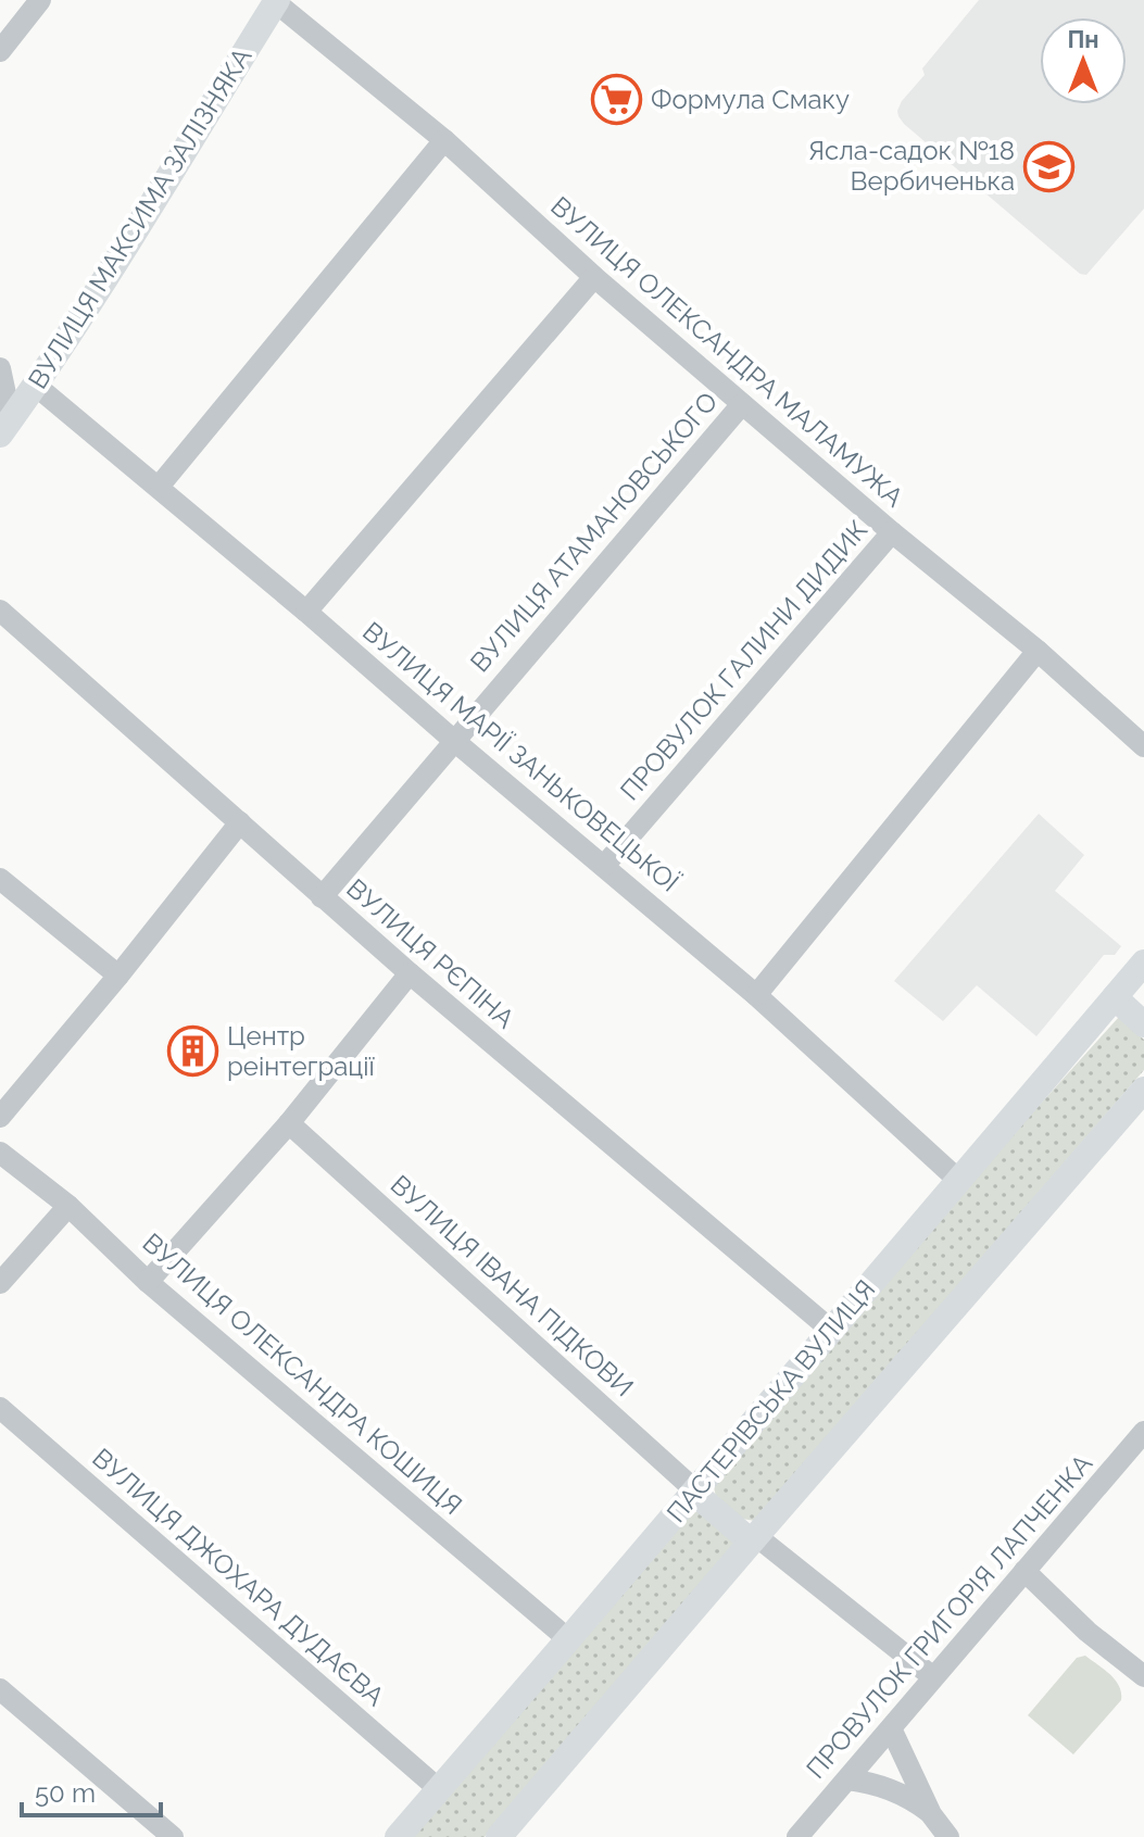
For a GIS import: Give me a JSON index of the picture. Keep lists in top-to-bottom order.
{
  "streets": {
    "main road": ["ВУЛИЦЯ МАКСИМА ЗАЛІЗНЯКА", "ПАСТЕРІВСЬКА ВУЛИЦЯ"],
    "street": [
      "ВУЛИЦЯ ОЛЕКСАНДРА МАЛАМУЖА",
      "ВУЛИЦЯ АТАМАНОВСЬКОГО",
      "ПРОВУЛОК ГАЛИНИ ДИДИК",
      "ВУЛИЦЯ МАРІЇ ЗАНЬКОВЕЦЬКОЇ",
      "ВУЛИЦЯ РЄПІНА",
      "ВУЛИЦЯ ІВАНА ПІДКОВИ",
      "ВУЛИЦЯ ОЛЕКСАНДРА КОШИЦЯ",
      "ВУЛИЦЯ ДЖОХАРА ДУДАЄВА",
      "ПРОВУЛОК ГРИГОРІЯ ЛАПЧЕНКА"
    ]
  },
  "crossings": [
    ["ВУЛИЦЯ МАКСИМА ЗАЛІЗНЯКА", "ВУЛИЦЯ ОЛЕКСАНДРА МАЛАМУЖА"],
    ["ВУЛИЦЯ МАКСИМА ЗАЛІЗНЯКА", "ВУЛИЦЯ МАРІЇ ЗАНЬКОВЕЦЬКОЇ"],
    ["ВУЛИЦЯ ОЛЕКСАНДРА МАЛАМУЖА", "ВУЛИЦЯ АТАМАНОВСЬКОГО"],
    ["ВУЛИЦЯ ОЛЕКСАНДРА МАЛАМУЖА", "ПРОВУЛОК ГАЛИНИ ДИДИК"],
    ["ВУЛИЦЯ АТАМАНОВСЬКОГО", "ВУЛИЦЯ МАРІЇ ЗАНЬКОВЕЦЬКОЇ"],
    ["ВУЛИЦЯ АТАМАНОВСЬКОГО", "ВУЛИЦЯ РЄПІНА"],
    ["ПРОВУЛОК ГАЛИНИ ДИДИК", "ВУЛИЦЯ МАРІЇ ЗАНЬКОВЕЦЬКОЇ"],
    ["ВУЛИЦЯ МАРІЇ ЗАНЬКОВЕЦЬКОЇ", "ПАСТЕРІВСЬКА ВУЛИЦЯ"],
    ["ВУЛИЦЯ РЄПІНА", "ПАСТЕРІВСЬКА ВУЛИЦЯ"],
    ["ВУЛИЦЯ ІВАНА ПІДКОВИ", "ПАСТЕРІВСЬКА ВУЛИЦЯ"],
    ["ВУЛИЦЯ ОЛЕКСАНДРА КОШИЦЯ", "ПАСТЕРІВСЬКА ВУЛИЦЯ"],
    ["ПАСТЕРІВСЬКА ВУЛИЦЯ", "ВУЛИЦЯ ДЖОХАРА ДУДАЄВА"]
  ],
  "places": {
    "supermarket": ["Формула Смаку"],
    "school or university": ["Ясла-садок №18 Вербиченька"],
    "building": ["Центр реінтеграції"]
  },
  "scale_bar": "50 m",
  "north": "top"
}
